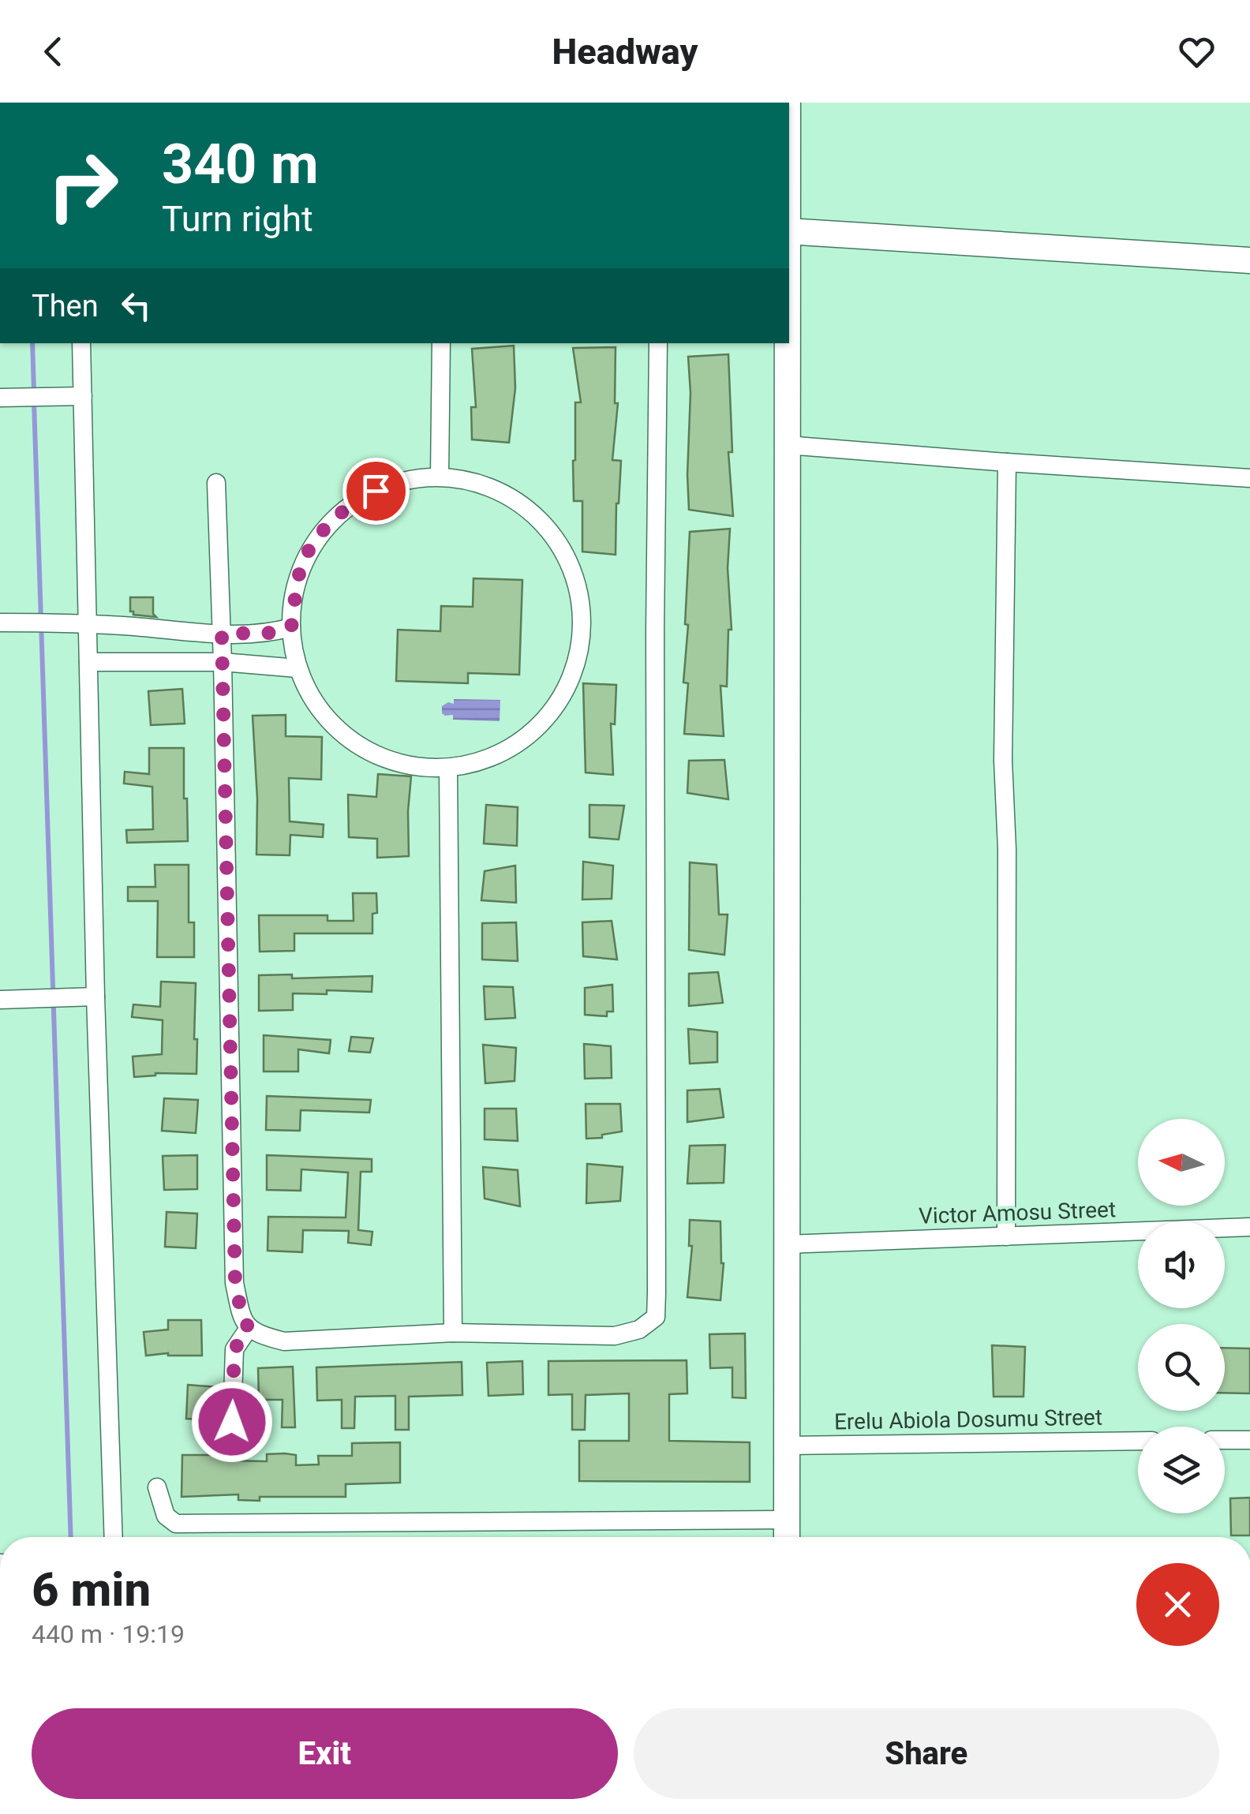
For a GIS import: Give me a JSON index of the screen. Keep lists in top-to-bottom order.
{
  "streets": {
    "street": ["Victor Amosu Street", "Erelu Abiola Dosumu Street"]
  },
  "north": "left",
  "page": {
    "header": "Headway",
    "turn": ["340 m", "Turn right"],
    "then": "Then",
    "heading": ["6 min", "440 m · 19:19"],
    "buttons": ["Exit", "Share"]
  }
}
